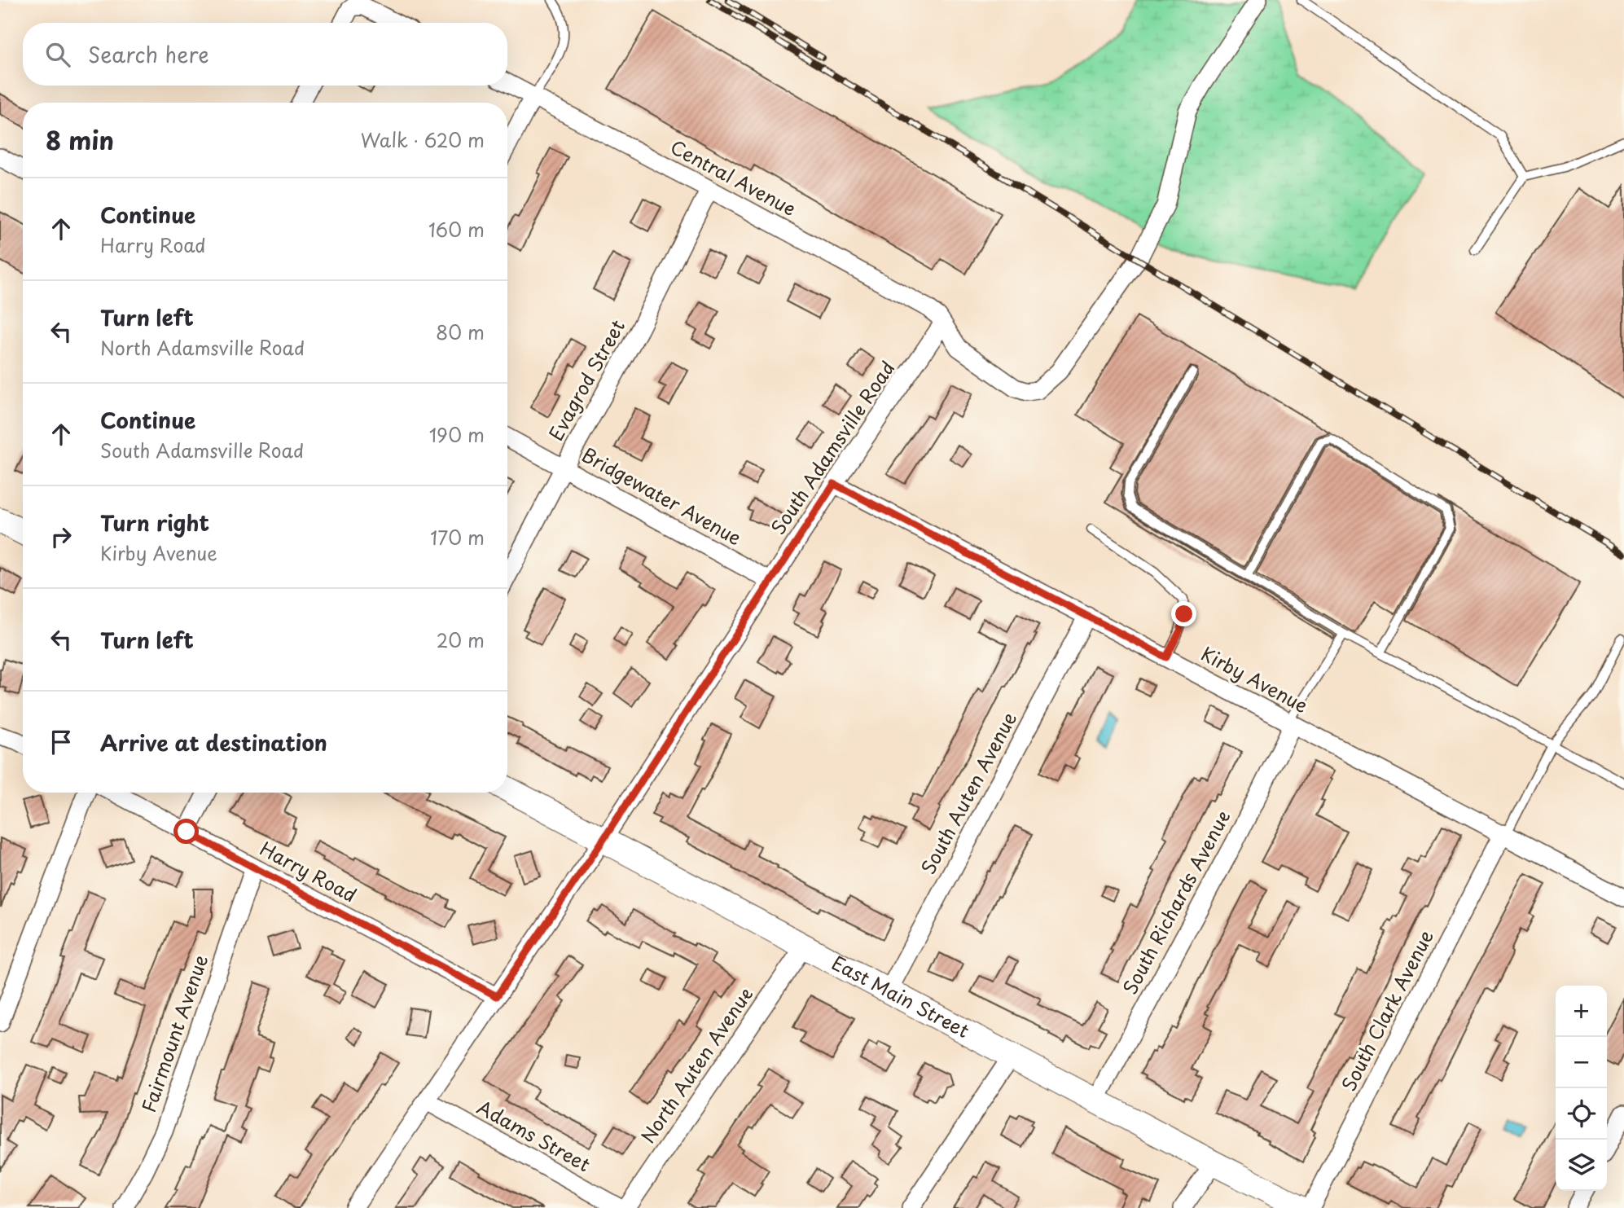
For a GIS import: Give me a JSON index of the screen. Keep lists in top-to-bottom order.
{
  "streets": {
    "street": [
      "Central Avenue",
      "Evagrod Street",
      "South Adamsville Road",
      "Bridgewater Avenue",
      "Kirby Avenue",
      "South Auten Avenue",
      "Harry Road",
      "South Richards Avenue",
      "East Main Street",
      "South Clark Avenue",
      "Fairmount Avenue",
      "North Auten Avenue",
      "Adams Street"
    ]
  },
  "crossings": [
    ["Central Avenue", "Evagrod Street"],
    ["Central Avenue", "South Adamsville Road"],
    ["Evagrod Street", "Bridgewater Avenue"],
    ["South Adamsville Road", "Bridgewater Avenue"],
    ["South Adamsville Road", "Kirby Avenue"],
    ["South Adamsville Road", "Harry Road"],
    ["South Adamsville Road", "East Main Street"],
    ["South Adamsville Road", "Adams Street"],
    ["Kirby Avenue", "South Auten Avenue"],
    ["Kirby Avenue", "South Richards Avenue"],
    ["Kirby Avenue", "South Clark Avenue"],
    ["South Auten Avenue", "East Main Street"],
    ["Harry Road", "Fairmount Avenue"],
    ["South Richards Avenue", "East Main Street"],
    ["East Main Street", "North Auten Avenue"]
  ],
  "page": {
    "search": "Search here",
    "heading": ["8 min", "Walk · 620 m"],
    "list": [
      ["Continue", "Harry Road", "160 m"],
      ["Turn left", "North Adamsville Road", "80 m"],
      ["Continue", "South Adamsville Road", "190 m"],
      ["Turn right", "Kirby Avenue", "170 m"],
      ["Turn left", "20 m"],
      "Arrive at destination"
    ],
    "map_buttons": ["+", "−"]
  }
}
